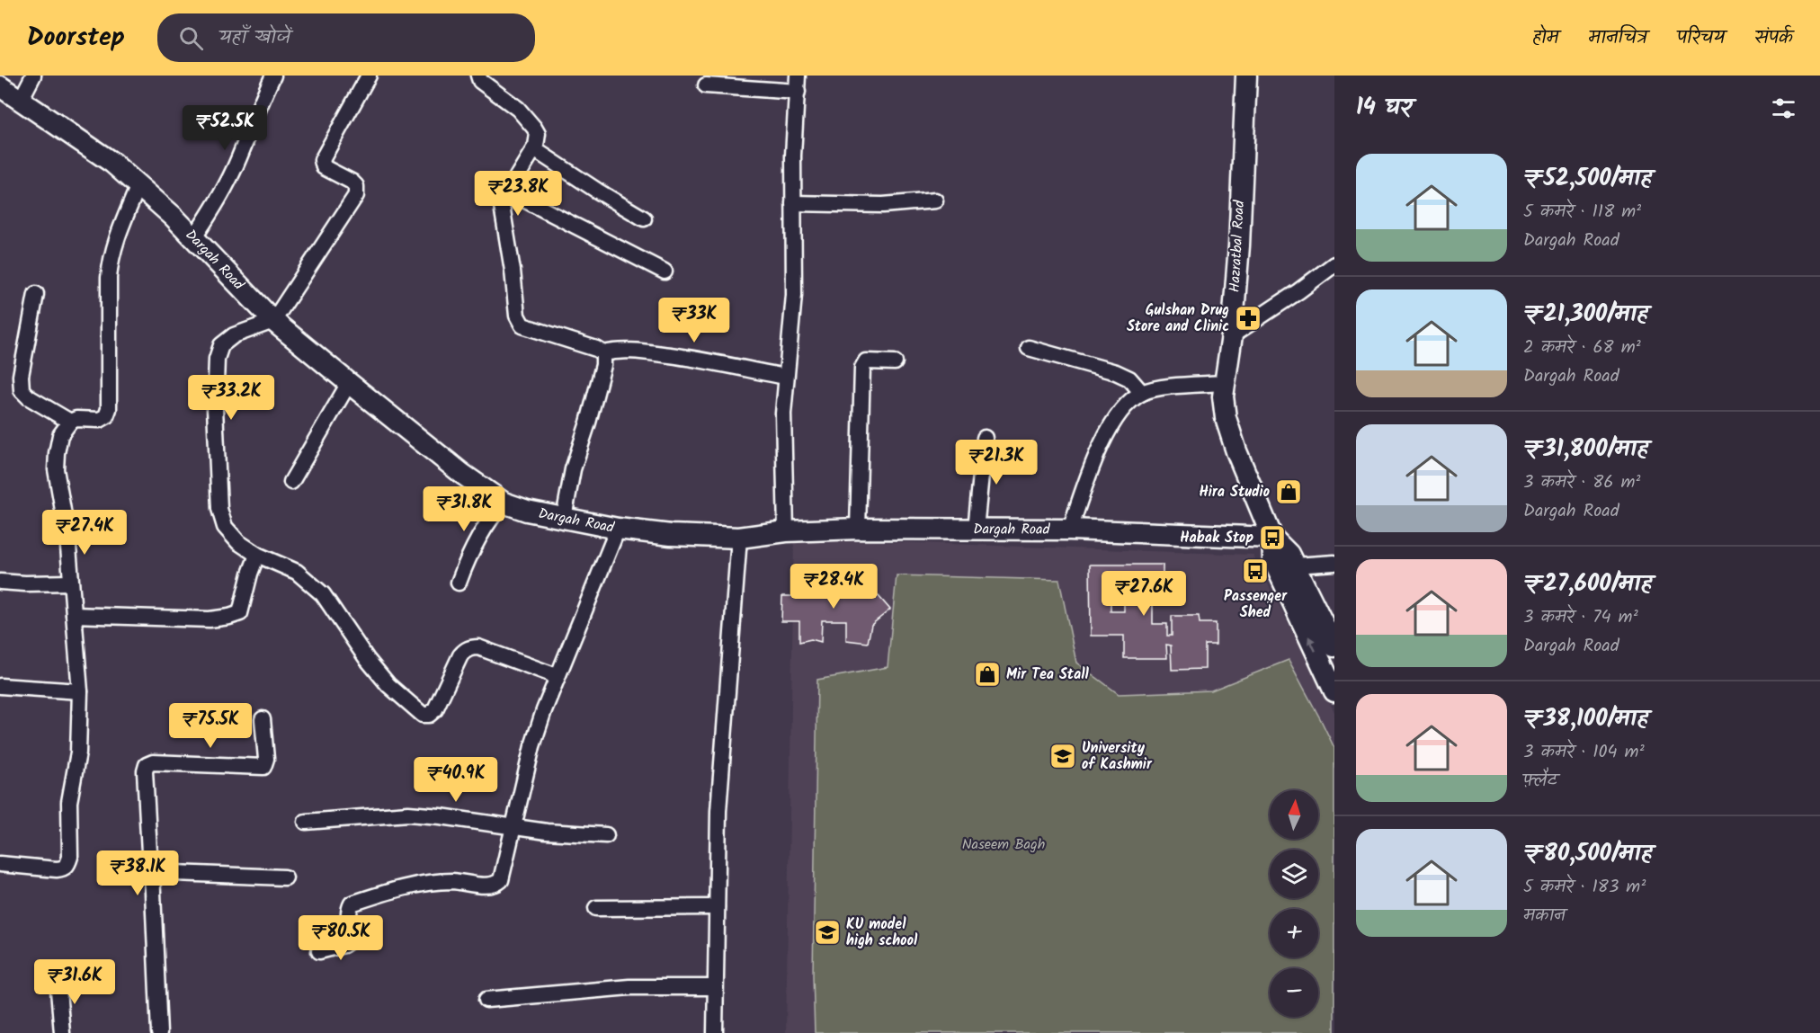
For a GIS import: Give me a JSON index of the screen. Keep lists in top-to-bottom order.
{
  "streets": {
    "street": ["Hazratbal Road", "Dargah Road"]
  },
  "crossings": [
    ["Hazratbal Road", "Dargah Road"]
  ],
  "parks": ["Naseem Bagh"],
  "places": {
    "pharmacy": ["Gulshan Drug Store and Clinic"],
    "shop": ["Hira Studio", "Mir Tea Stall"],
    "bus stop": ["Habak Stop", "Passenger Shed"],
    "school or university": ["University of Kashmir", "KU model high school"]
  },
  "north": "top",
  "page": {
    "header": "Doorstep",
    "search": "यहाँ खोजें",
    "nav": [
      "होम",
      "मानचित्र",
      "परिचय",
      "संपर्क"
    ],
    "heading": "14 घर",
    "price": [
      "₹52.5K",
      "₹23.8K",
      "₹33K",
      "₹33.2K",
      "₹21.3K",
      "₹31.8K",
      "₹27.4K",
      "₹28.4K",
      "₹27.6K",
      "₹75.5K",
      "₹40.9K",
      "₹38.1K",
      "₹80.5K",
      "₹31.6K"
    ],
    "list": [
      {
        "name": "₹52,500/माह",
        "note": "5 कमरे · 118 m² · Dargah Road"
      },
      {
        "name": "₹21,300/माह",
        "note": "2 कमरे · 68 m² · Dargah Road"
      },
      {
        "name": "₹31,800/माह",
        "note": "3 कमरे · 86 m² · Dargah Road"
      },
      {
        "name": "₹27,600/माह",
        "note": "3 कमरे · 74 m² · Dargah Road"
      },
      {
        "name": "₹38,100/माह",
        "note": "3 कमरे · 104 m² · फ़्लैट"
      },
      {
        "name": "₹80,500/माह",
        "note": "5 कमरे · 183 m² · मकान"
      }
    ],
    "map_buttons": ["+", "−"]
  }
}
